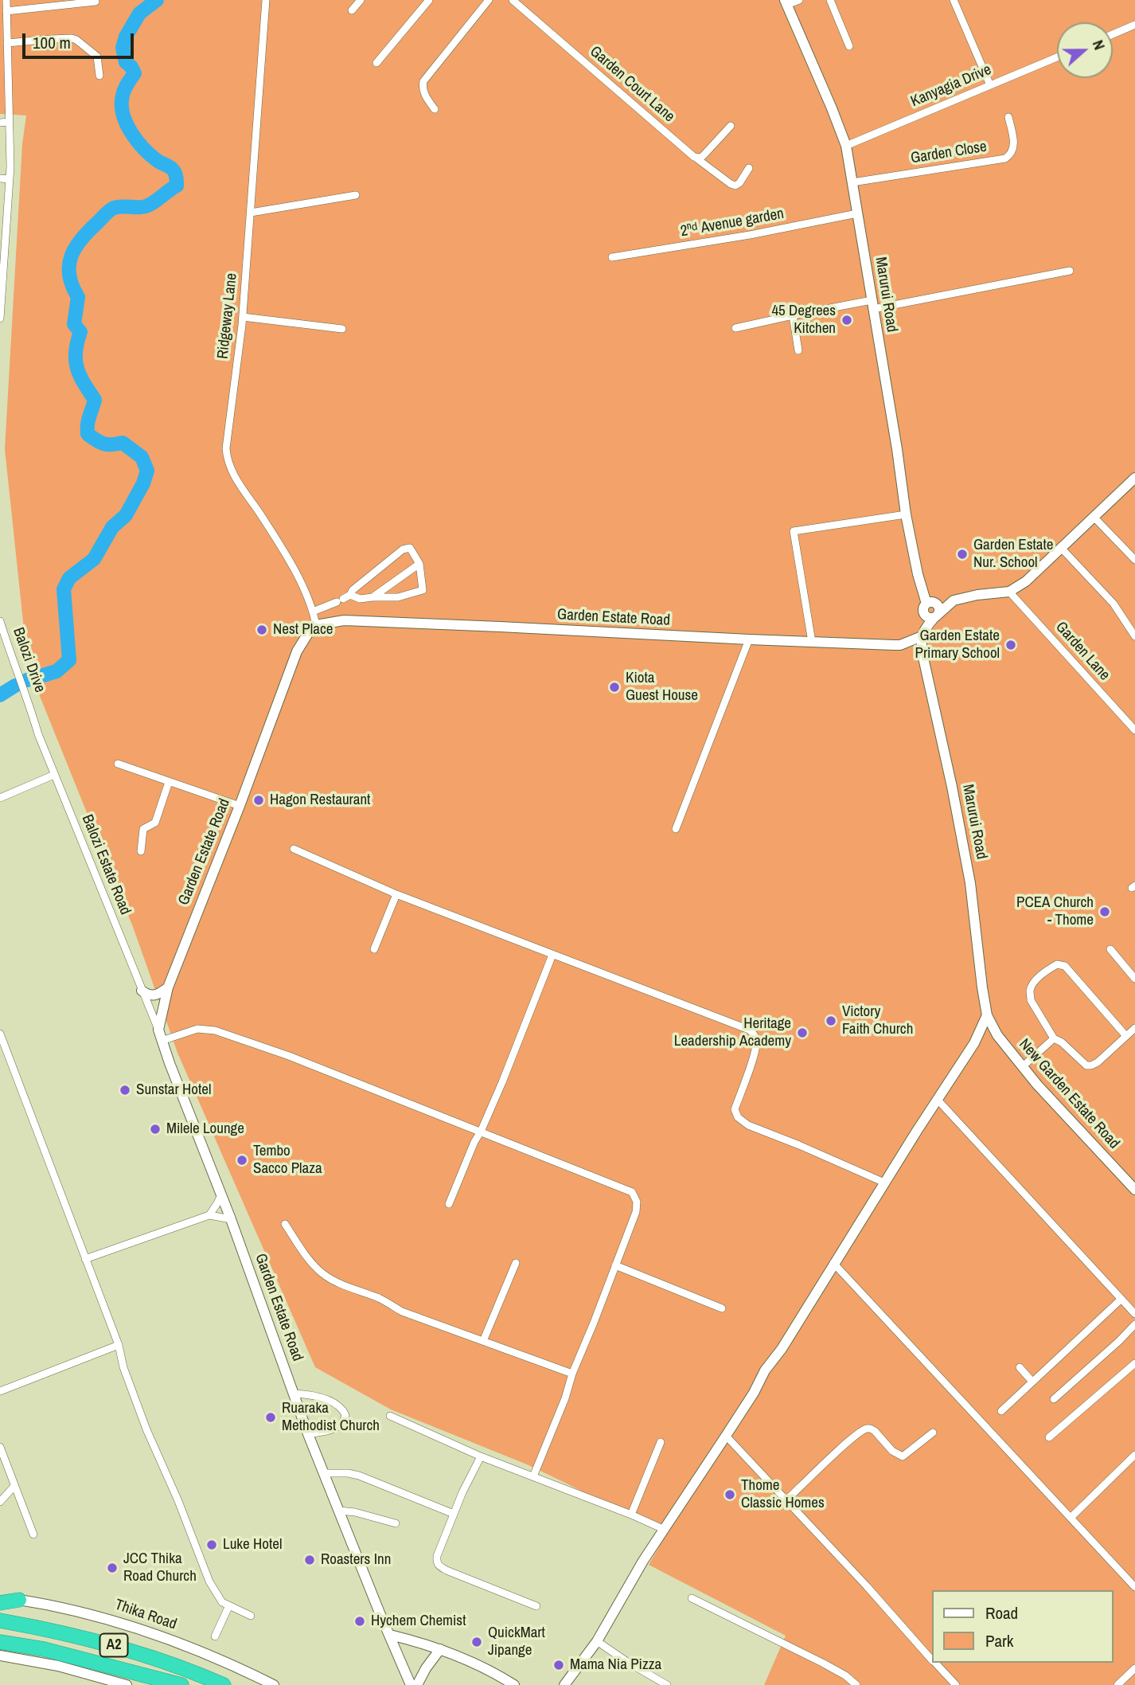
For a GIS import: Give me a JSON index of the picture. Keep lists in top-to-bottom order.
{
  "streets": {
    "highway": ["A2"],
    "street": [
      "Garden Court Lane",
      "Kanyagia Drive",
      "Garden Close",
      "2ⁿᵈ Avenue garden",
      "Marurui Road",
      "Ridgeway Lane",
      "Garden Estate Road",
      "Garden Lane",
      "Balozi Drive",
      "Balozi Estate Road",
      "New Garden Estate Road",
      "Thika Road"
    ]
  },
  "crossings": [
    ["Kanyagia Drive", "Marurui Road"],
    ["Garden Close", "Marurui Road"],
    ["2ⁿᵈ Avenue garden", "Marurui Road"],
    ["Marurui Road", "Garden Estate Road"],
    ["Marurui Road", "New Garden Estate Road"],
    ["Ridgeway Lane", "Garden Estate Road"],
    ["Garden Estate Road", "Garden Lane"],
    ["Garden Estate Road", "Balozi Estate Road"],
    ["Balozi Drive", "Balozi Estate Road"]
  ],
  "places": [
    "45 Degrees Kitchen",
    "Garden Estate Nur. School",
    "Nest Place",
    "Garden Estate Primary School",
    "Kiota Guest House",
    "Hagon Restaurant",
    "PCEA Church - Thome",
    "Victory Faith Church",
    "Heritage Leadership Academy",
    "Sunstar Hotel",
    "Milele Lounge",
    "Tembo Sacco Plaza",
    "Ruaraka Methodist Church",
    "Thome Classic Homes",
    "Luke Hotel",
    "Roasters Inn",
    "JCC Thika Road Church",
    "Hychem Chemist",
    "QuickMart Jipange",
    "Mama Nia Pizza"
  ],
  "legend": ["Road", "Park"],
  "scale_bar": "100 m",
  "north": "right"
}
